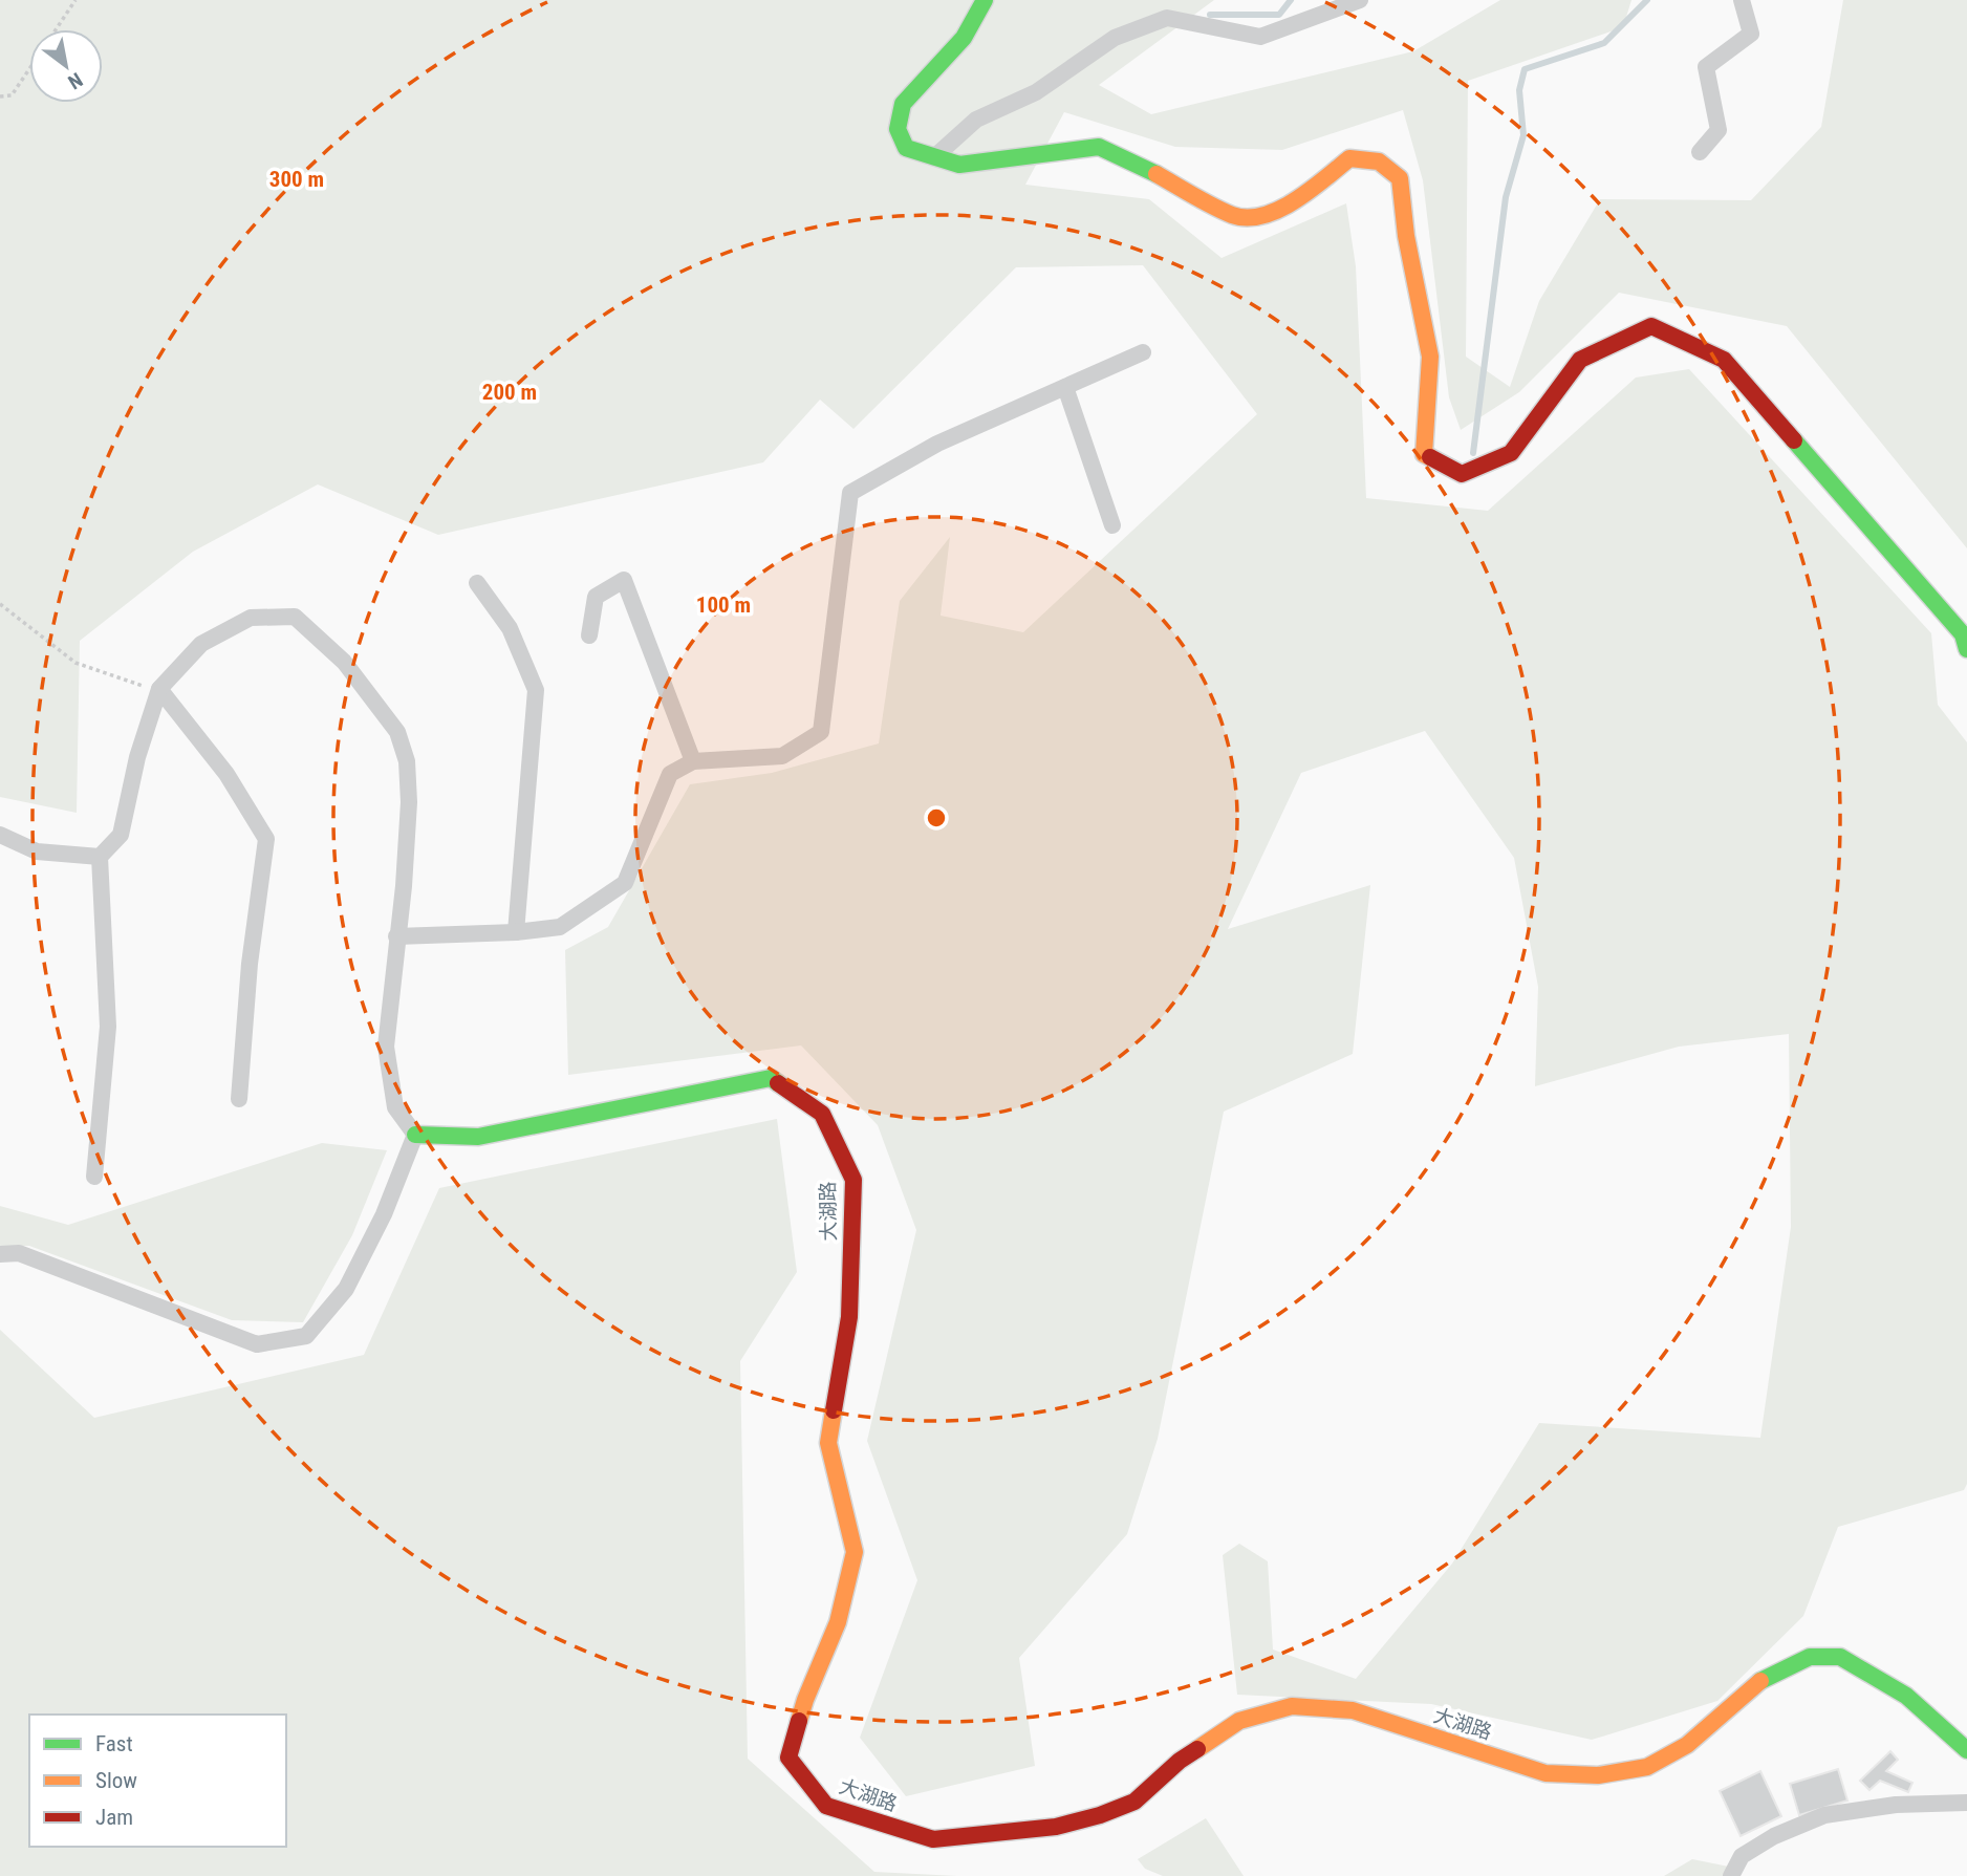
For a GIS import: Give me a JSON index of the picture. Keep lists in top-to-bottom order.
{
  "streets": {
    "street": ["大湖路"]
  },
  "legend": ["Fast", "Slow", "Jam"],
  "north": "bottom right",
  "rings": ["300 m", "200 m", "100 m"]
}
